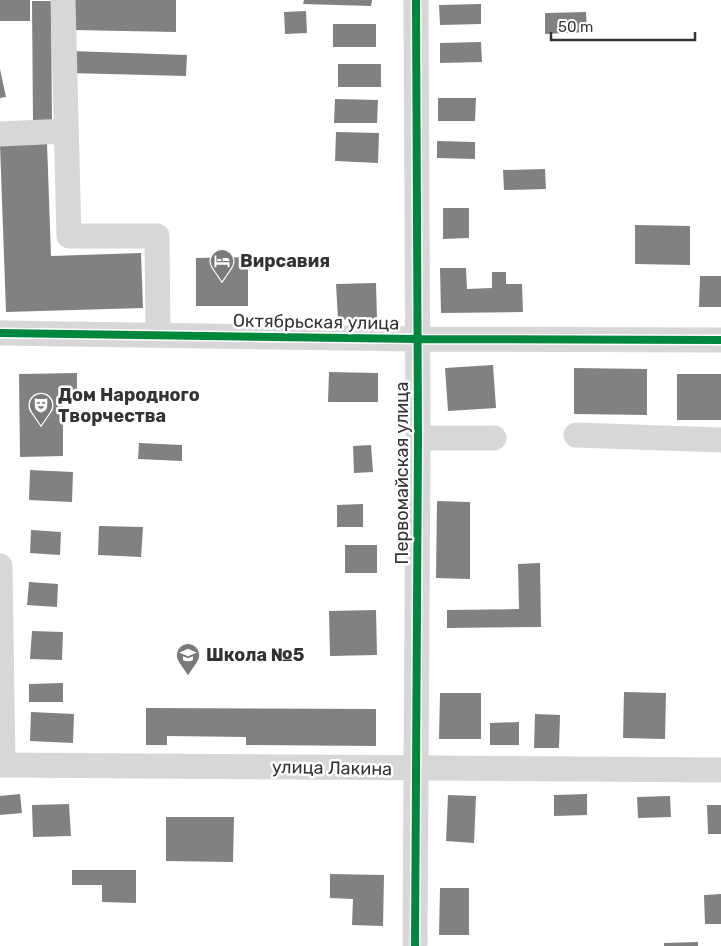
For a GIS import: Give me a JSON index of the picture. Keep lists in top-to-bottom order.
{
  "streets": {
    "street": ["Октябрьская улица", "Первомайская улица", "улица Лакина"]
  },
  "crossings": [
    ["Октябрьская улица", "Первомайская улица"],
    ["Первомайская улица", "улица Лакина"]
  ],
  "places": {
    "hotel": ["Вирсавия"],
    "theatre": ["Дом Народного Творчества"],
    "school or university": ["Школа №5"]
  },
  "scale_bar": "50 m"
}
